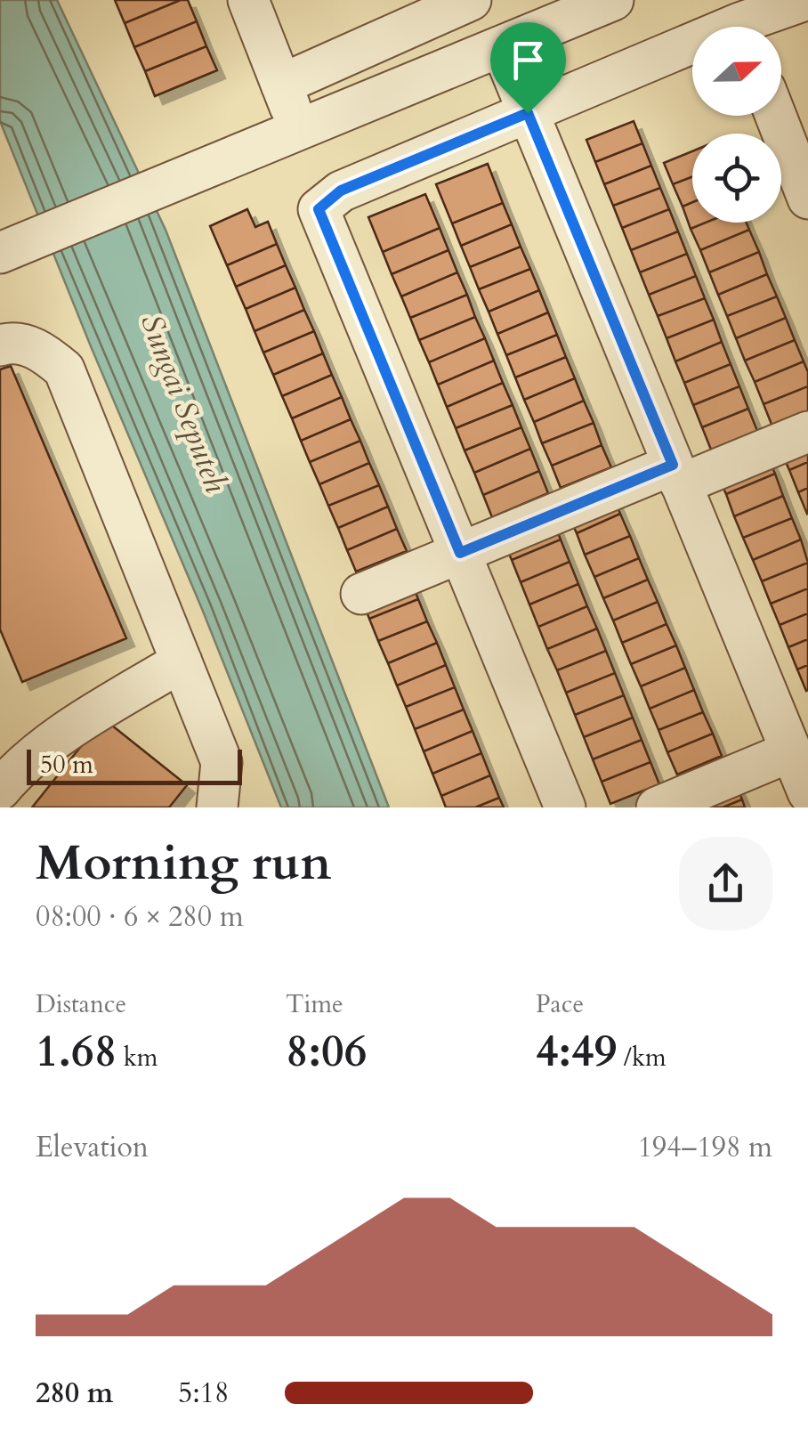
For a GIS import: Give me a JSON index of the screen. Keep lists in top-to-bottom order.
{
  "water": ["Sungai Seputeh"],
  "scale_bar": "50 m",
  "north": "right",
  "page": {
    "scale": "50 m",
    "heading": ["Morning run", "08:00 · 6 × 280 m"],
    "stats": [
      ["Distance", "1.68 km"],
      ["Time", "8:06"],
      ["Pace", "4:49 /km"]
    ],
    "chart": ["Elevation", "194–198 m"],
    "list": [
      {
        "name": "280 m",
        "note": "5:18"
      }
    ]
  }
}
